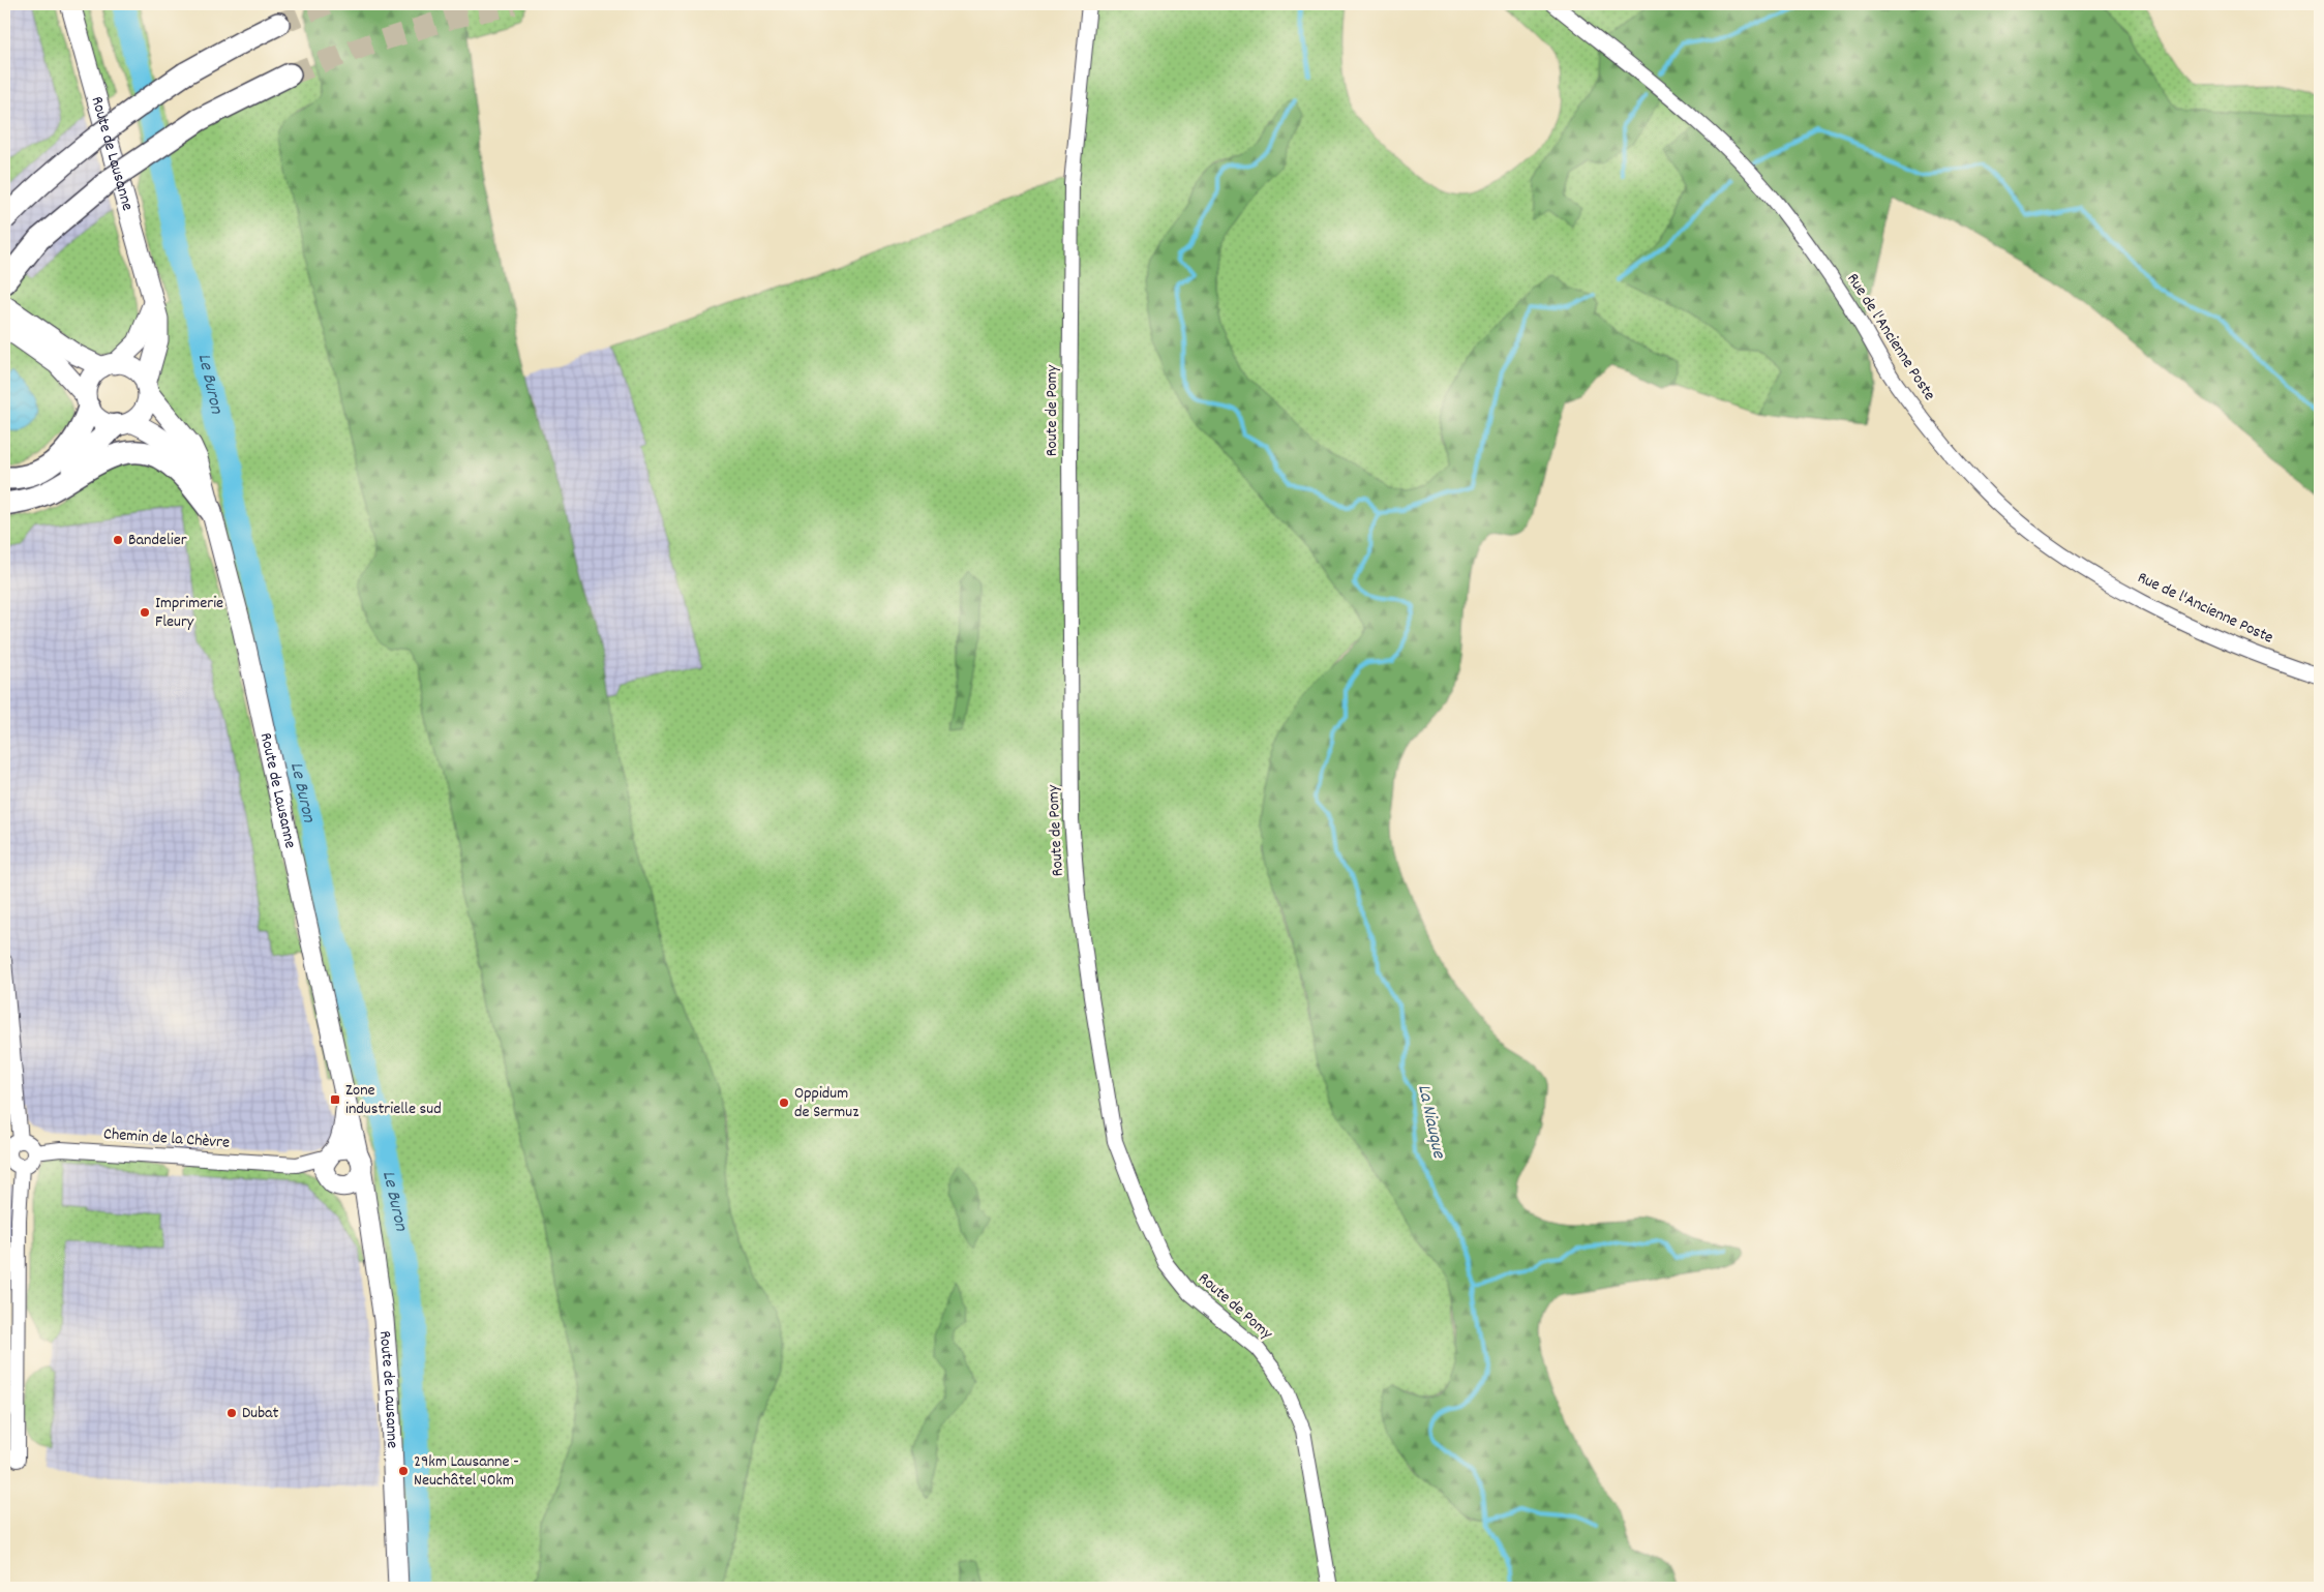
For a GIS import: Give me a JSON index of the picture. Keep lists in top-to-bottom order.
{
  "streets": {
    "main road": ["Route de Lausanne"],
    "street": ["Rue de l'Ancienne Poste", "Route de Pomy", "Chemin de la Chèvre"]
  },
  "crossings": [
    ["Route de Lausanne", "Chemin de la Chèvre"]
  ],
  "water": ["Le Buron", "La Niauque"],
  "places": {
    "other": [
      "Bandelier",
      "Imprimerie Fleury",
      "Oppidum de Sermuz",
      "Dubat",
      "29km Lausanne - Neuchâtel 40km"
    ],
    "transit": ["Zone industrielle sud"]
  }
}
